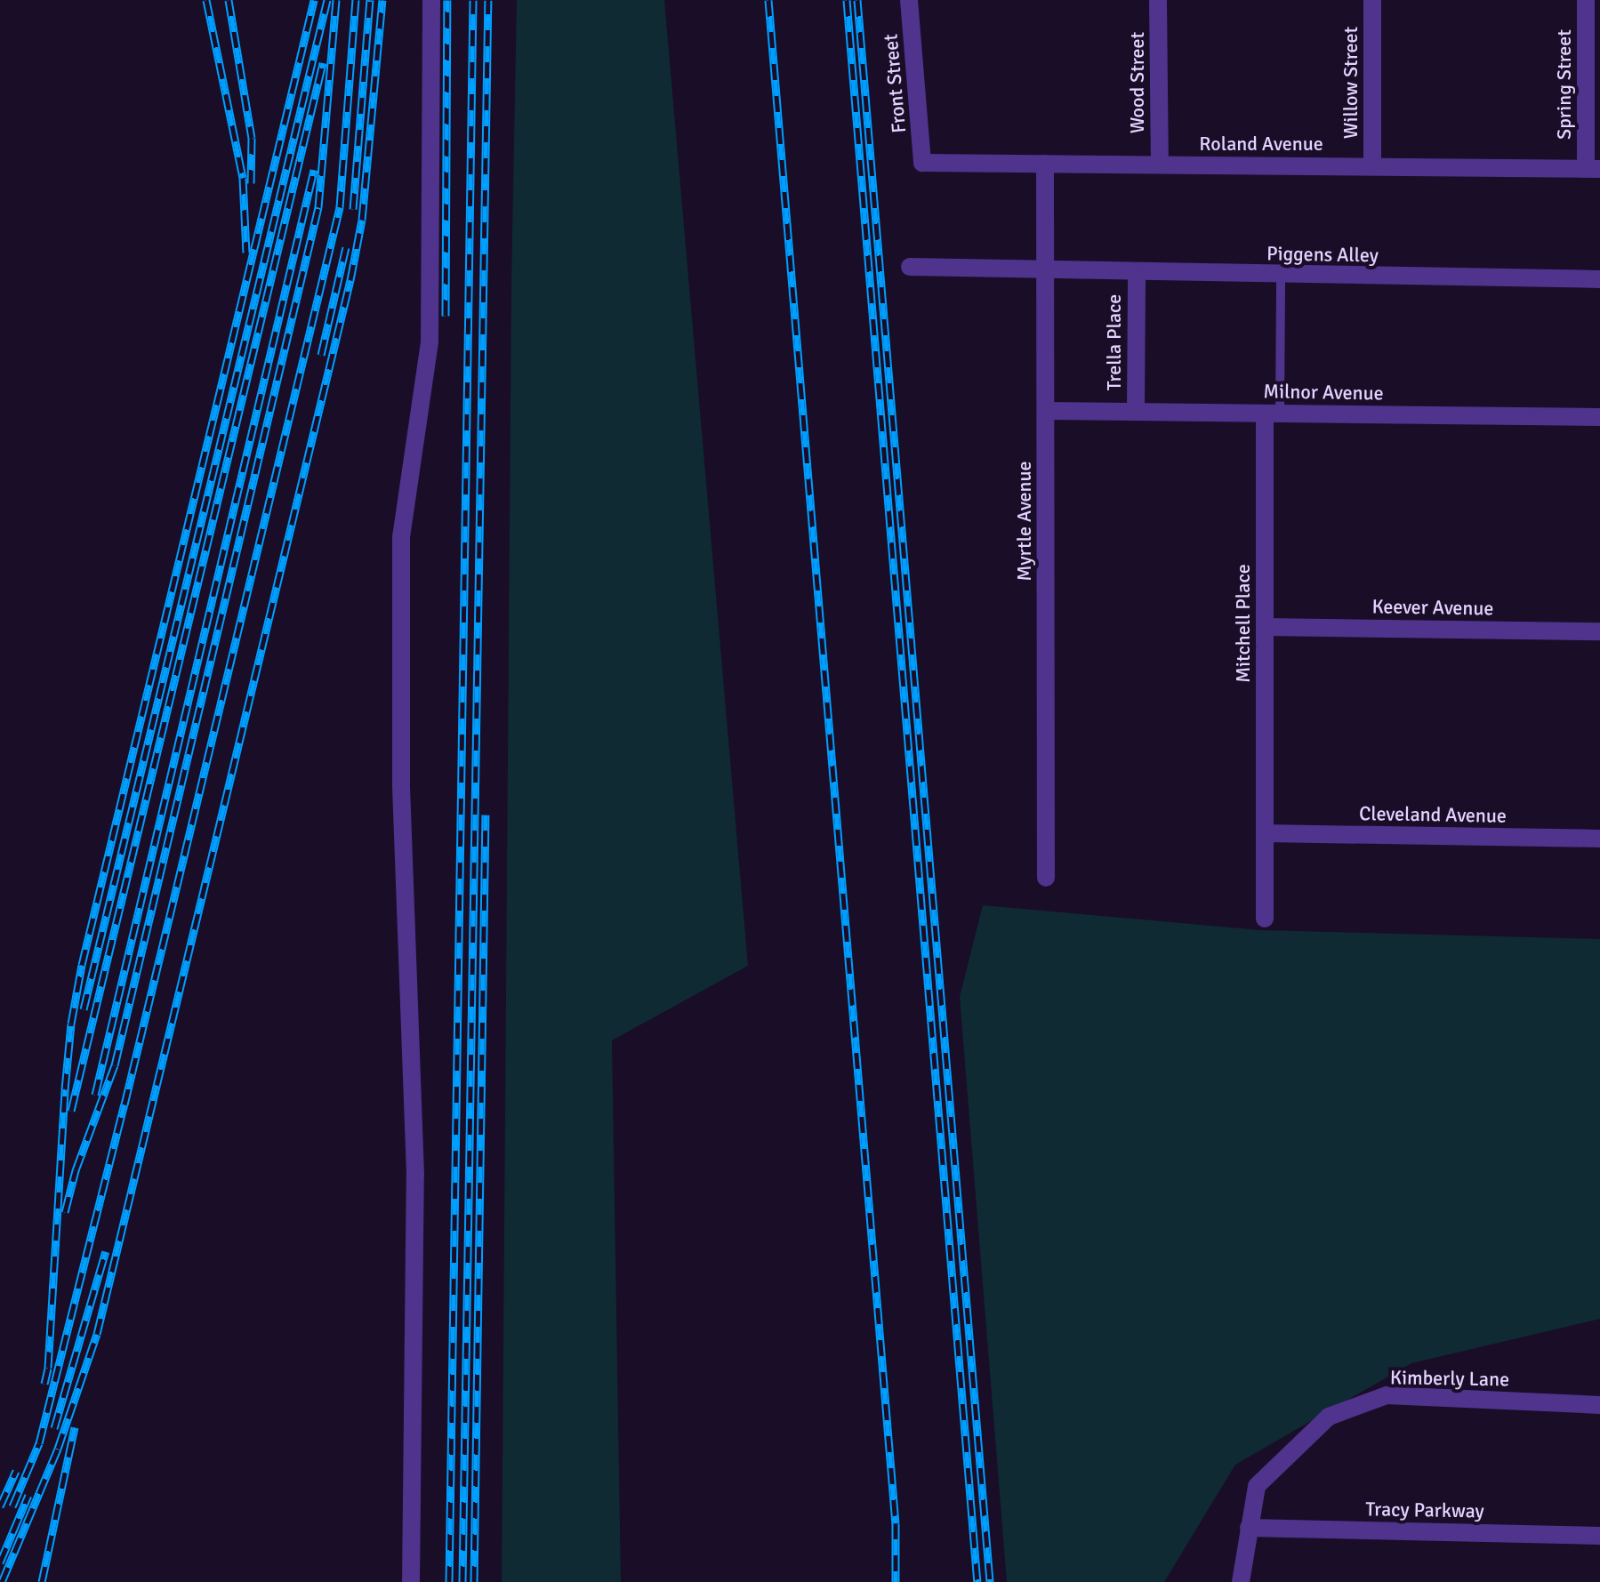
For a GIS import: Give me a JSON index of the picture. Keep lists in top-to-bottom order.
{
  "streets": {
    "street": [
      "Wood Street",
      "Willow Street",
      "Front Street",
      "Spring Street",
      "Roland Avenue",
      "Piggens Alley",
      "Trella Place",
      "Milnor Avenue",
      "Myrtle Avenue",
      "Keever Avenue",
      "Mitchell Place",
      "Cleveland Avenue",
      "Kimberly Lane",
      "Tracy Parkway"
    ]
  },
  "crossings": [
    ["Wood Street", "Roland Avenue"],
    ["Willow Street", "Roland Avenue"],
    ["Front Street", "Roland Avenue"],
    ["Spring Street", "Roland Avenue"],
    ["Roland Avenue", "Myrtle Avenue"],
    ["Piggens Alley", "Trella Place"],
    ["Piggens Alley", "Myrtle Avenue"],
    ["Trella Place", "Milnor Avenue"],
    ["Milnor Avenue", "Myrtle Avenue"],
    ["Milnor Avenue", "Mitchell Place"],
    ["Keever Avenue", "Mitchell Place"],
    ["Mitchell Place", "Cleveland Avenue"],
    ["Kimberly Lane", "Tracy Parkway"]
  ]
}
